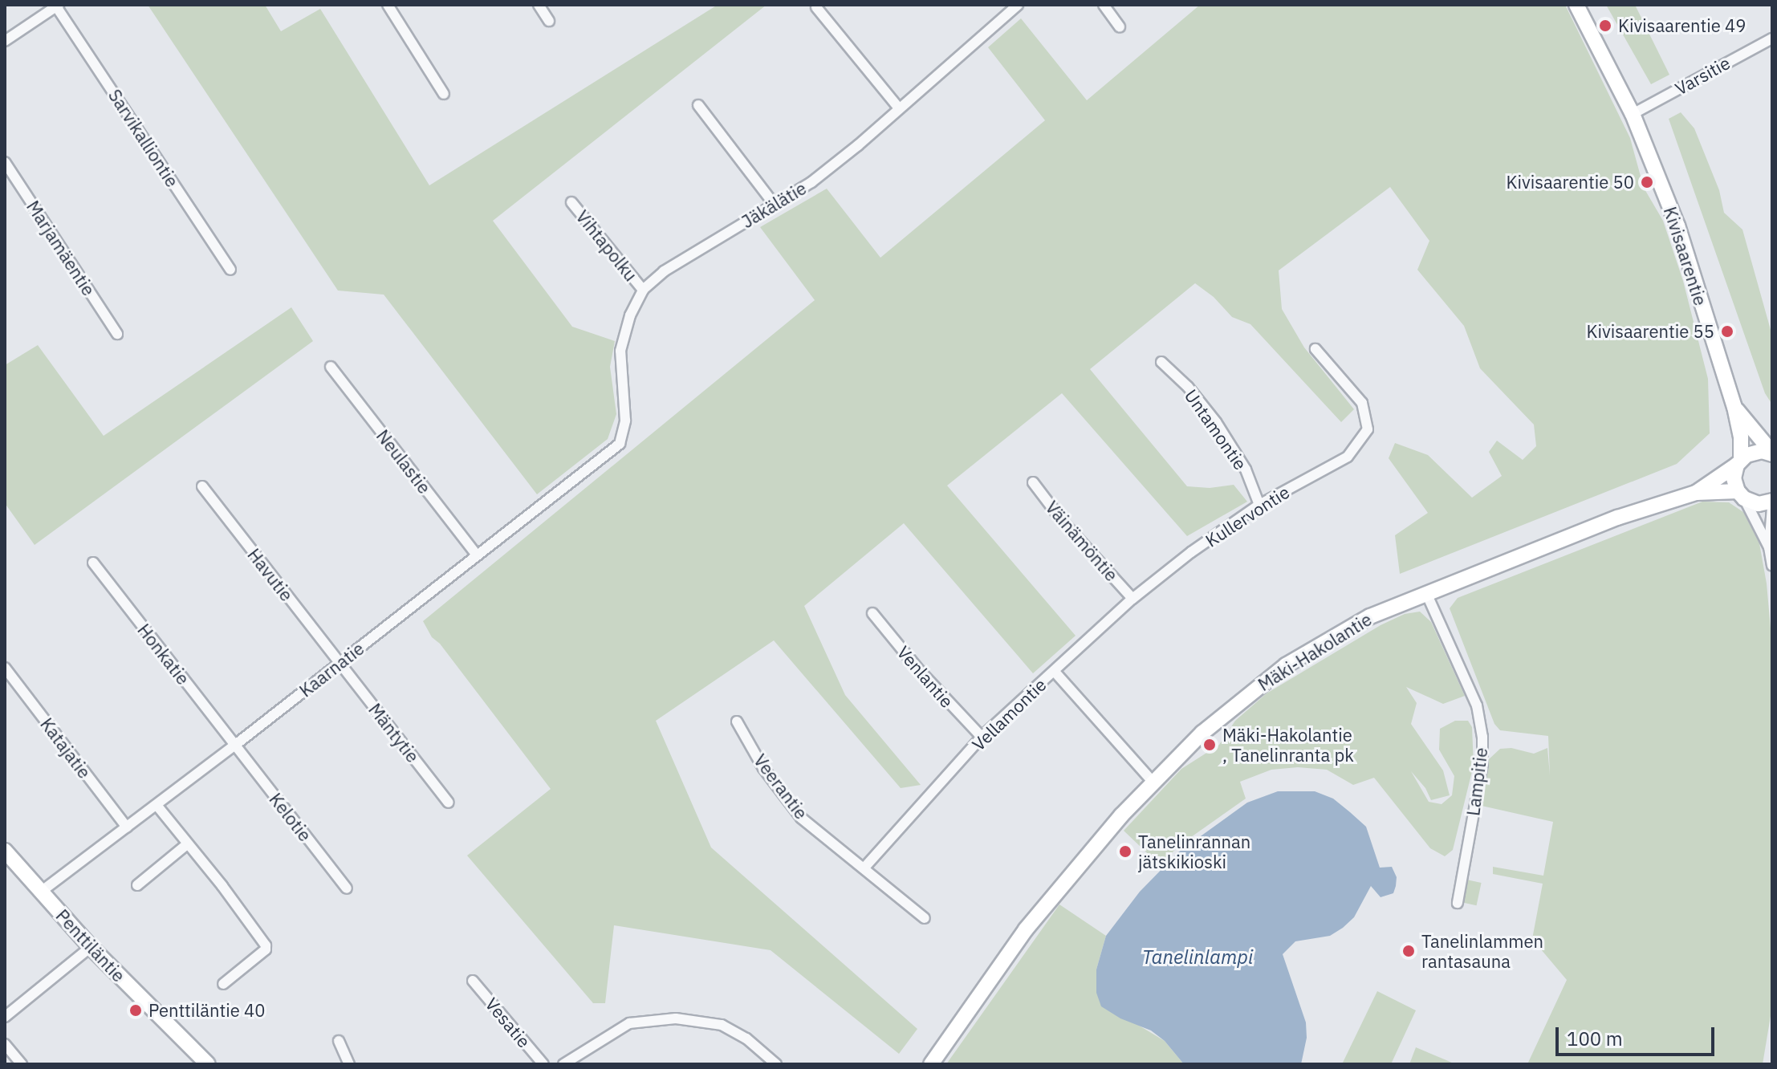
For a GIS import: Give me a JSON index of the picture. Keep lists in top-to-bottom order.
{
  "streets": {
    "street": [
      "Varsitie",
      "Sarvikalliontie",
      "Jäkälätie",
      "Vihtapolku",
      "Marjamäentie",
      "Kivisaarentie",
      "Untamontie",
      "Neulastie",
      "Kullervontie",
      "Väinämöntie",
      "Havutie",
      "Mäki-Hakolantie",
      "Honkatie",
      "Kaarnatie",
      "Venlantie",
      "Vellamontie",
      "Mäntytie",
      "Katajatie",
      "Lampitie",
      "Veerantie",
      "Kelotie",
      "Penttiläntie",
      "Vesatie"
    ]
  },
  "crossings": [
    ["Varsitie", "Kivisaarentie"],
    ["Jäkälätie", "Vihtapolku"],
    ["Jäkälätie", "Kaarnatie"],
    ["Kivisaarentie", "Mäki-Hakolantie"],
    ["Untamontie", "Kullervontie"],
    ["Neulastie", "Kaarnatie"],
    ["Kullervontie", "Väinämöntie"],
    ["Kullervontie", "Vellamontie"],
    ["Havutie", "Kaarnatie"],
    ["Havutie", "Mäntytie"],
    ["Mäki-Hakolantie", "Vellamontie"],
    ["Mäki-Hakolantie", "Lampitie"],
    ["Honkatie", "Kaarnatie"],
    ["Honkatie", "Kelotie"],
    ["Kaarnatie", "Mäntytie"],
    ["Kaarnatie", "Katajatie"],
    ["Kaarnatie", "Kelotie"],
    ["Kaarnatie", "Penttiläntie"],
    ["Venlantie", "Vellamontie"],
    ["Vellamontie", "Veerantie"]
  ],
  "water": ["Tanelinlampi"],
  "places": [
    "Kivisaarentie 49",
    "Kivisaarentie 50",
    "Kivisaarentie 55",
    "Mäki-Hakolantie , Tanelinranta pk",
    "Tanelinrannan jätskikioski",
    "Tanelinlammen rantasauna",
    "Penttiläntie 40"
  ],
  "scale_bar": "100 m"
}
